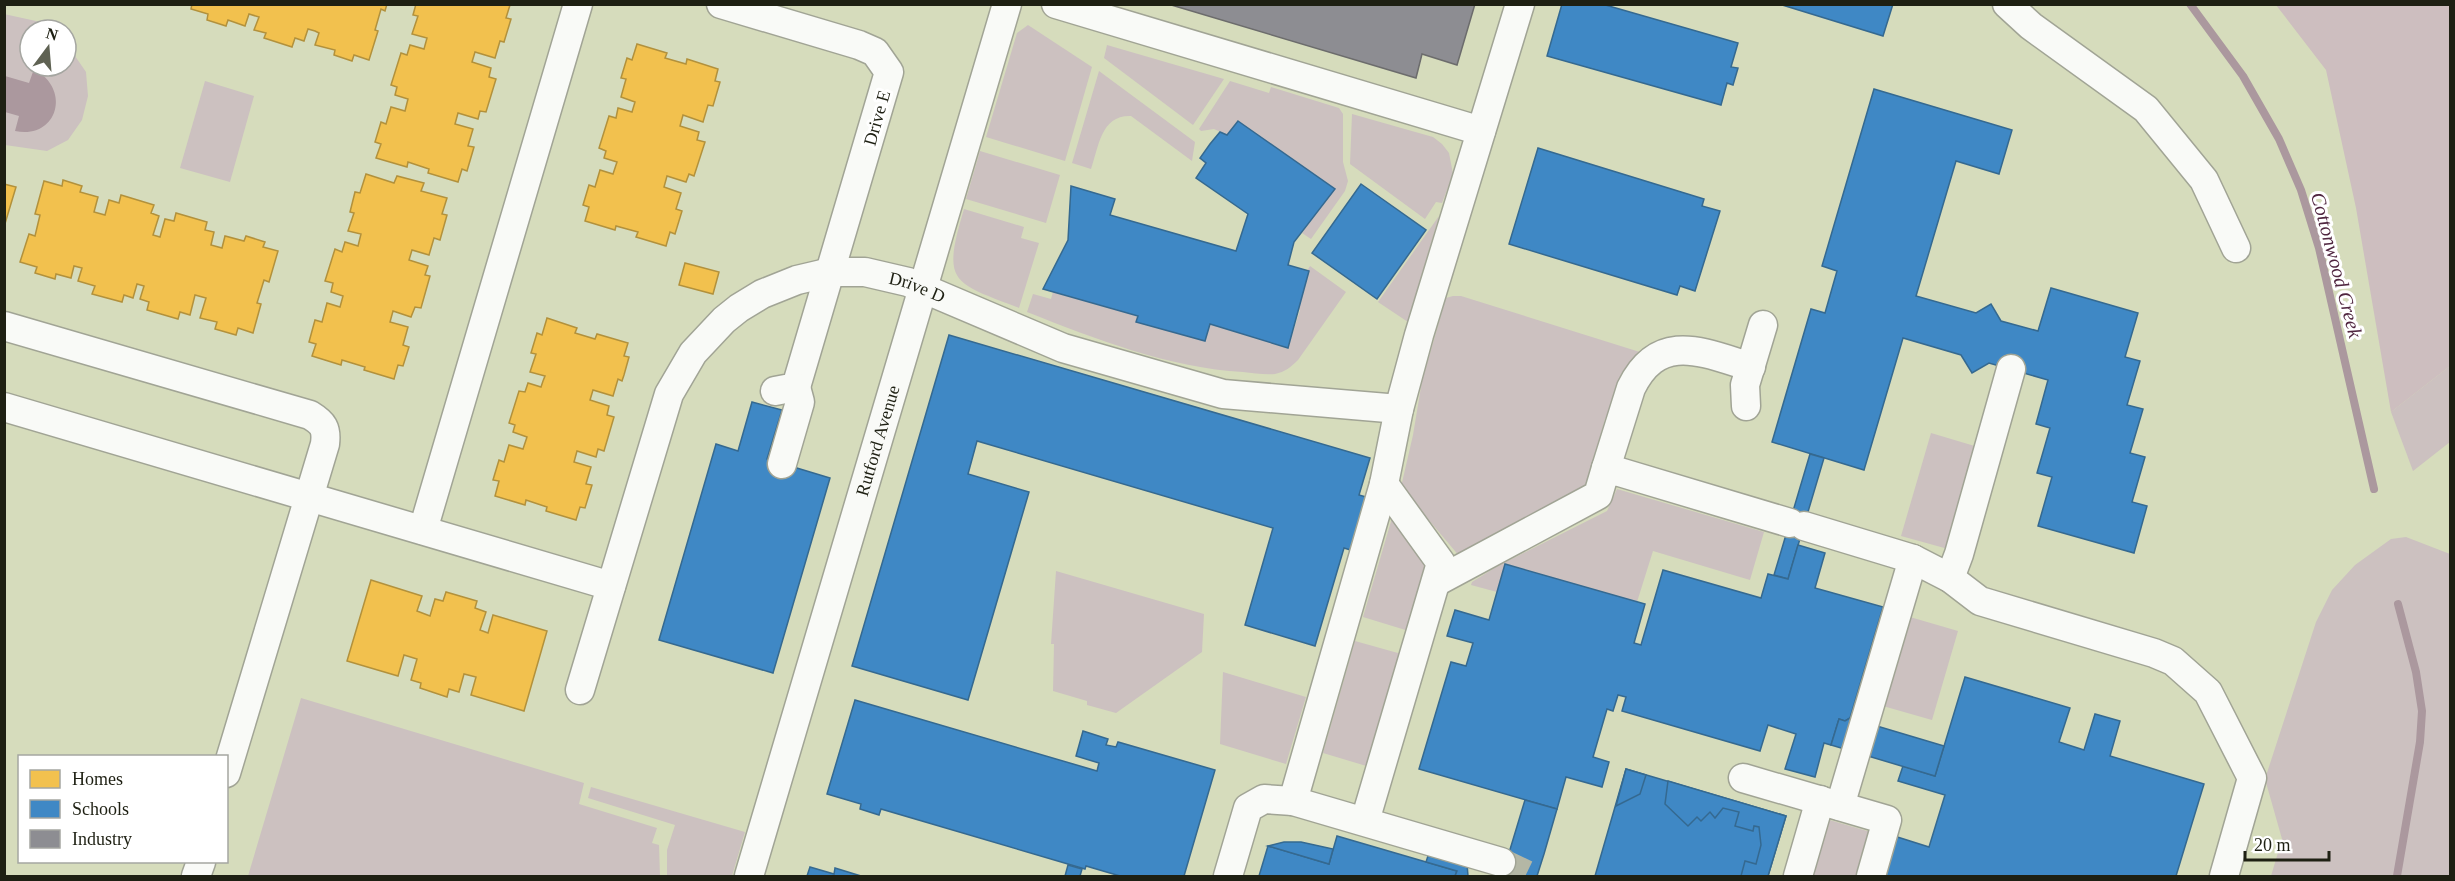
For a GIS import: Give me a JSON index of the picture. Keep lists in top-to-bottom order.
{
  "streets": {
    "street": ["Drive E", "Drive D", "Rutford Avenue"]
  },
  "crossings": [
    ["Drive E", "Drive D"],
    ["Drive D", "Rutford Avenue"]
  ],
  "water": ["Cottonwood Creek"],
  "legend": ["Homes", "Schools", "Industry"],
  "scale_bar": "20 m",
  "north": "top"
}
